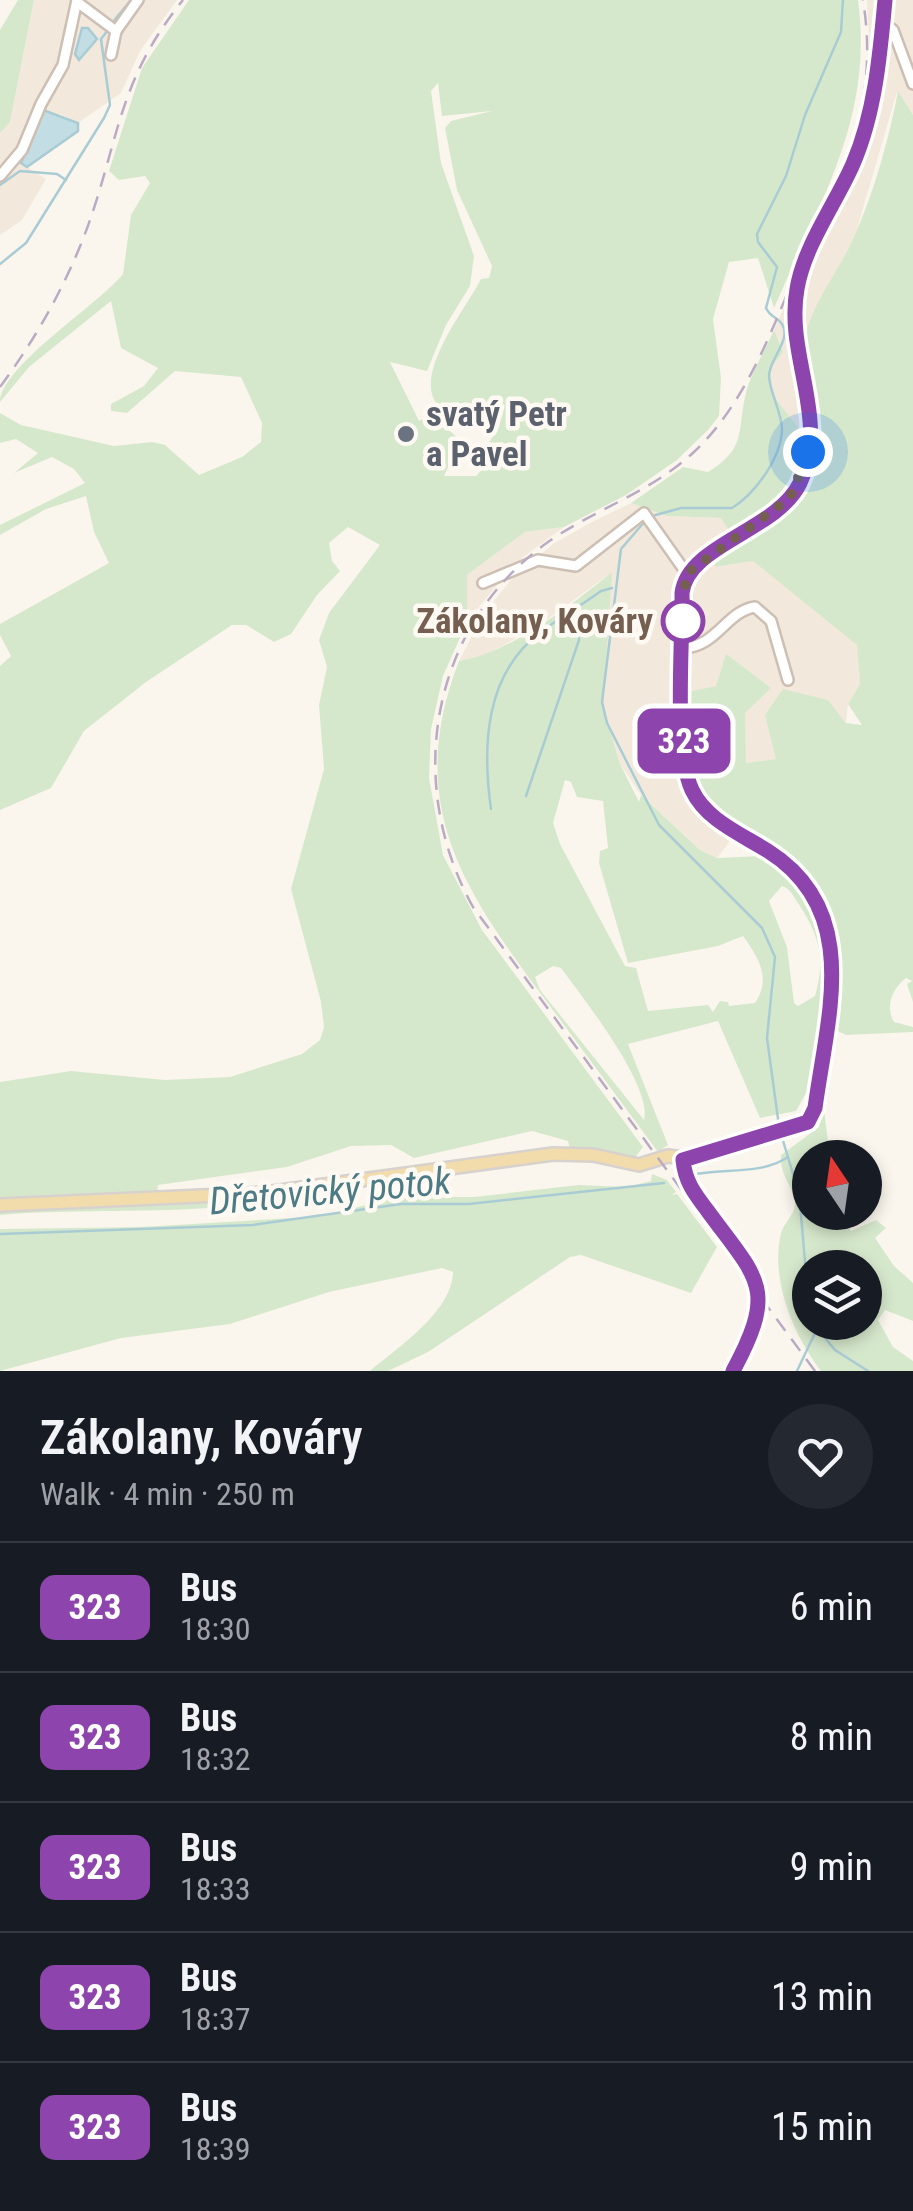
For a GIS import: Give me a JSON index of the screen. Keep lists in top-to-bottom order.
{
  "water": ["Dřetovický potok"],
  "places": ["svatý Petr a Pavel", "Zákolany, Kováry"],
  "lines": ["bus line 323"],
  "north": "top",
  "page": {
    "on_map": "323",
    "heading": ["Zákolany, Kováry", "Walk · 4 min · 250 m"],
    "list": [
      {
        "mark": "323",
        "name": "Bus",
        "note": "18:30",
        "value": "6 min"
      },
      {
        "mark": "323",
        "name": "Bus",
        "note": "18:32",
        "value": "8 min"
      },
      {
        "mark": "323",
        "name": "Bus",
        "note": "18:33",
        "value": "9 min"
      },
      {
        "mark": "323",
        "name": "Bus",
        "note": "18:37",
        "value": "13 min"
      },
      {
        "mark": "323",
        "name": "Bus",
        "note": "18:39",
        "value": "15 min"
      }
    ]
  }
}
